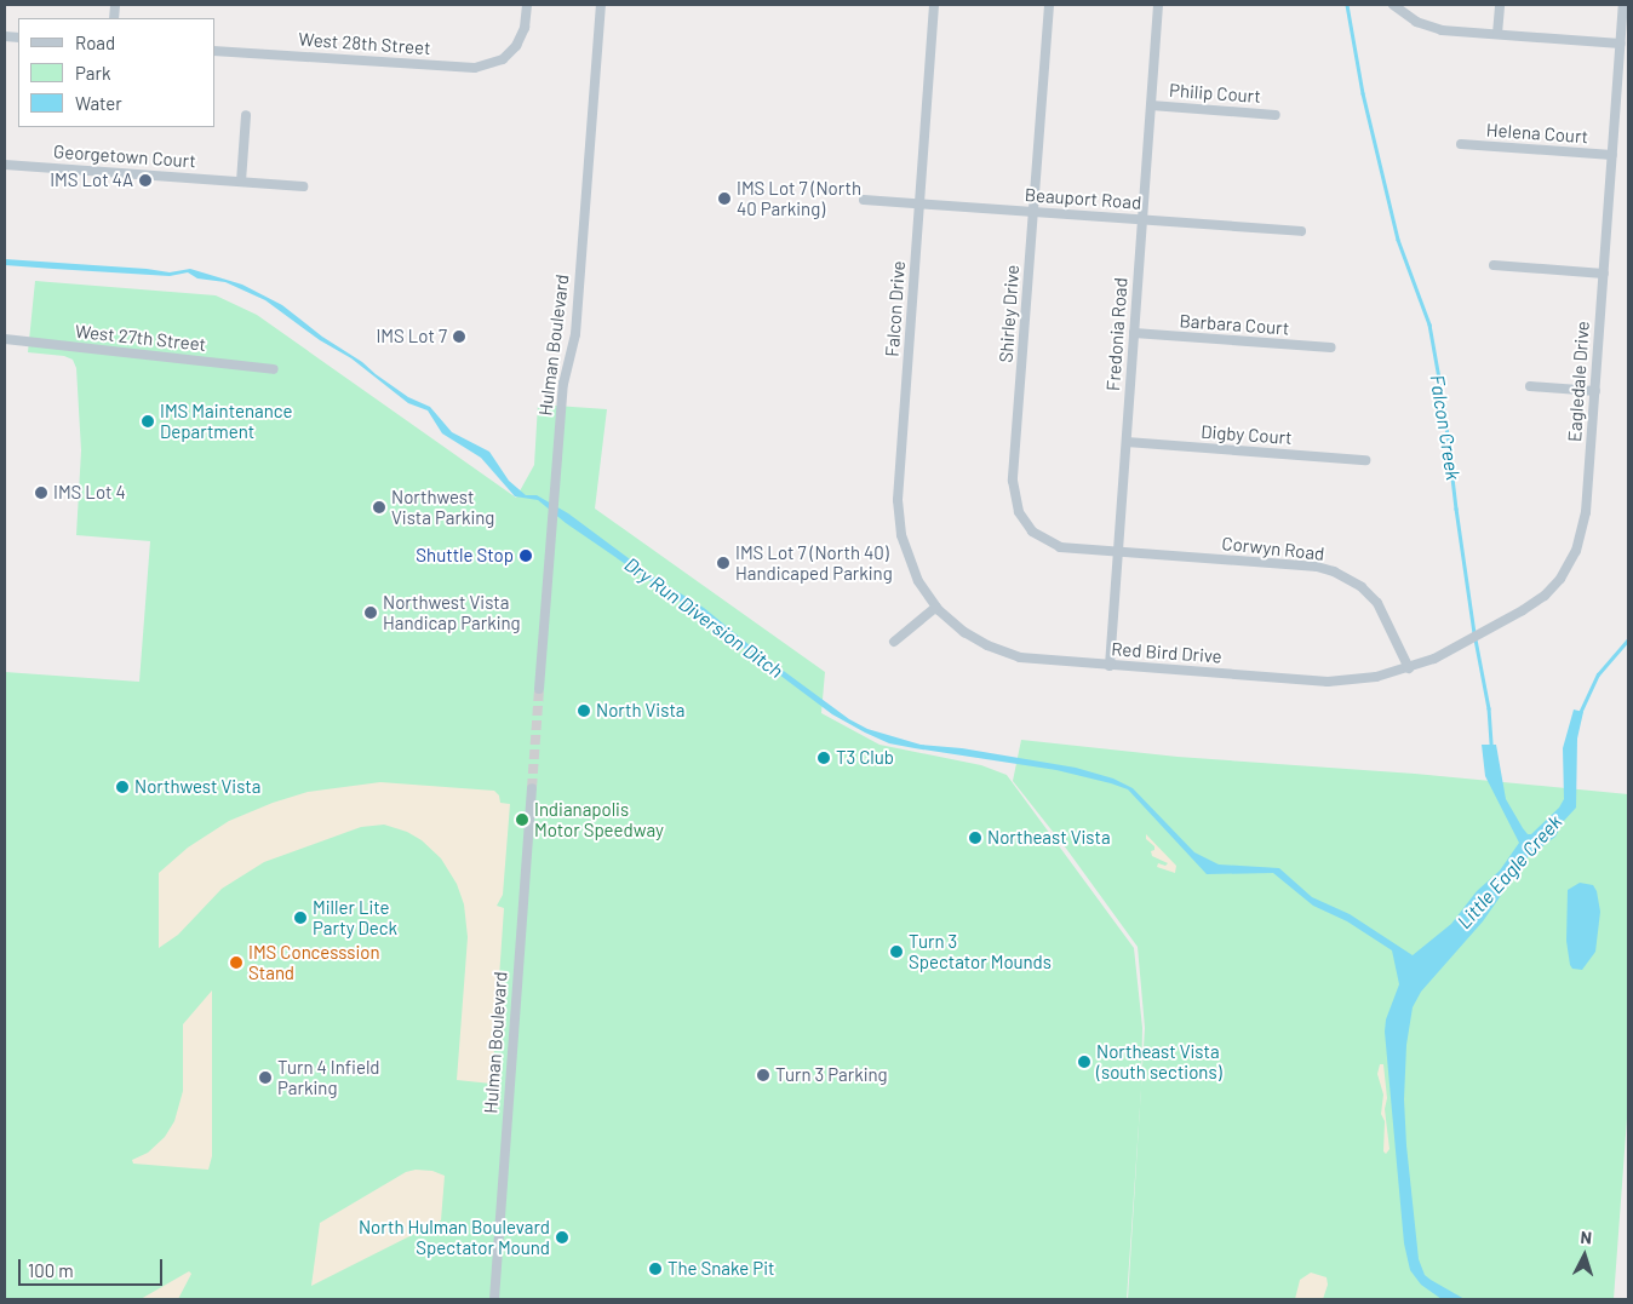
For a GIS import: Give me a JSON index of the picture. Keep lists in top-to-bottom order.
{
  "streets": {
    "street": [
      "West 28th Street",
      "Philip Court",
      "Helena Court",
      "Georgetown Court",
      "Beauport Road",
      "Falcon Drive",
      "Shirley Drive",
      "Barbara Court",
      "Fredonia Road",
      "West 27th Street",
      "Hulman Boulevard",
      "Eagledale Drive",
      "Digby Court",
      "Corwyn Road",
      "Red Bird Drive"
    ]
  },
  "crossings": [
    ["Philip Court", "Fredonia Road"],
    ["Helena Court", "Eagledale Drive"],
    ["Beauport Road", "Falcon Drive"],
    ["Beauport Road", "Shirley Drive"],
    ["Beauport Road", "Fredonia Road"],
    ["Falcon Drive", "Red Bird Drive"],
    ["Shirley Drive", "Fredonia Road"],
    ["Shirley Drive", "Corwyn Road"],
    ["Barbara Court", "Fredonia Road"],
    ["Fredonia Road", "Digby Court"],
    ["Fredonia Road", "Corwyn Road"],
    ["Fredonia Road", "Red Bird Drive"],
    ["Eagledale Drive", "Corwyn Road"],
    ["Eagledale Drive", "Red Bird Drive"],
    ["Corwyn Road", "Red Bird Drive"]
  ],
  "water": ["Falcon Creek", "Dry Run Diversion Ditch", "Little Eagle Creek"],
  "places": [
    "IMS Lot 4A",
    "IMS Lot 7 (North 40 Parking)",
    "IMS Lot 7",
    "IMS Maintenance Department",
    "IMS Lot 4",
    "Northwest Vista Parking",
    "Shuttle Stop",
    "IMS Lot 7 (North 40) Handicaped Parking",
    "Northwest Vista Handicap Parking",
    "North Vista",
    "T3 Club",
    "Northwest Vista",
    "Indianapolis Motor Speedway",
    "Northeast Vista",
    "Miller Lite Party Deck",
    "Turn 3 Spectator Mounds",
    "IMS Concesssion Stand",
    "Northeast Vista (south sections)",
    "Turn 3 Parking",
    "Turn 4 Infield Parking",
    "North Hulman Boulevard Spectator Mound",
    "The Snake Pit"
  ],
  "legend": ["Road", "Park", "Water"],
  "scale_bar": "100 m",
  "north": "top"
}
